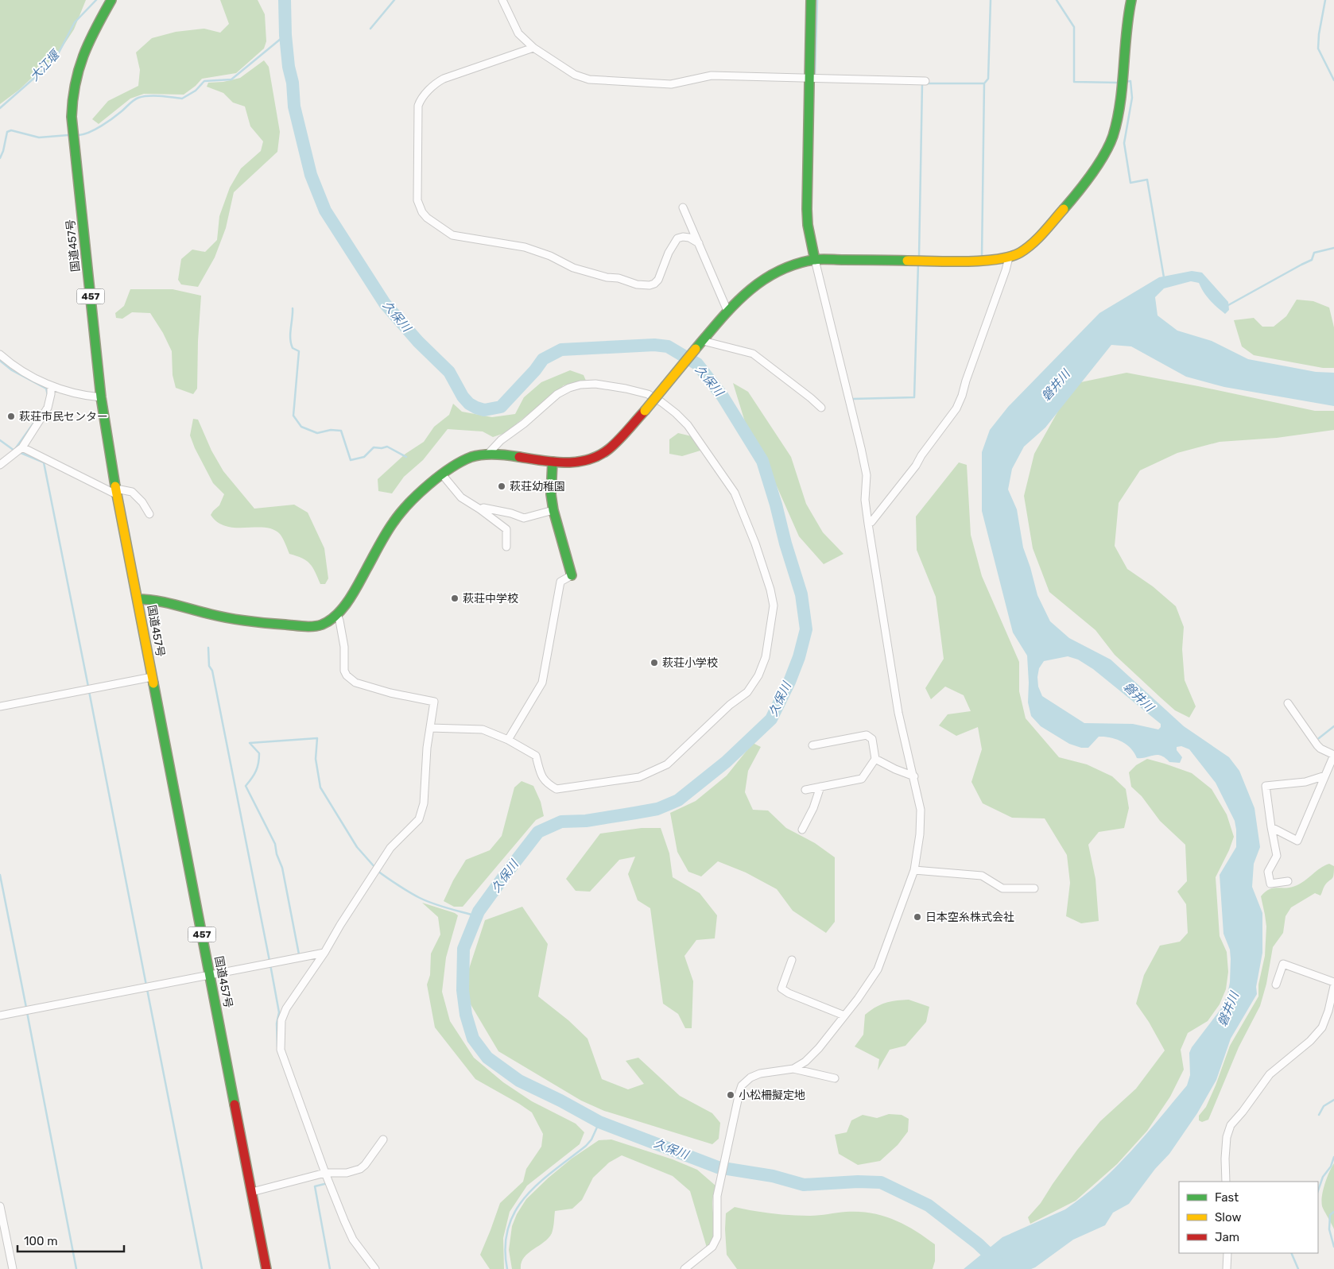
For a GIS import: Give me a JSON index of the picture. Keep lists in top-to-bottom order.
{
  "streets": {
    "main road": ["国道457号", "457"]
  },
  "water": ["大江堰", "久保川", "磐井川"],
  "places": [
    "萩荘市民センター",
    "萩荘幼稚園",
    "萩荘中学校",
    "萩荘小学校",
    "日本空糸株式会社",
    "小松柵擬定地"
  ],
  "legend": ["Fast", "Slow", "Jam"],
  "scale_bar": "100 m"
}
